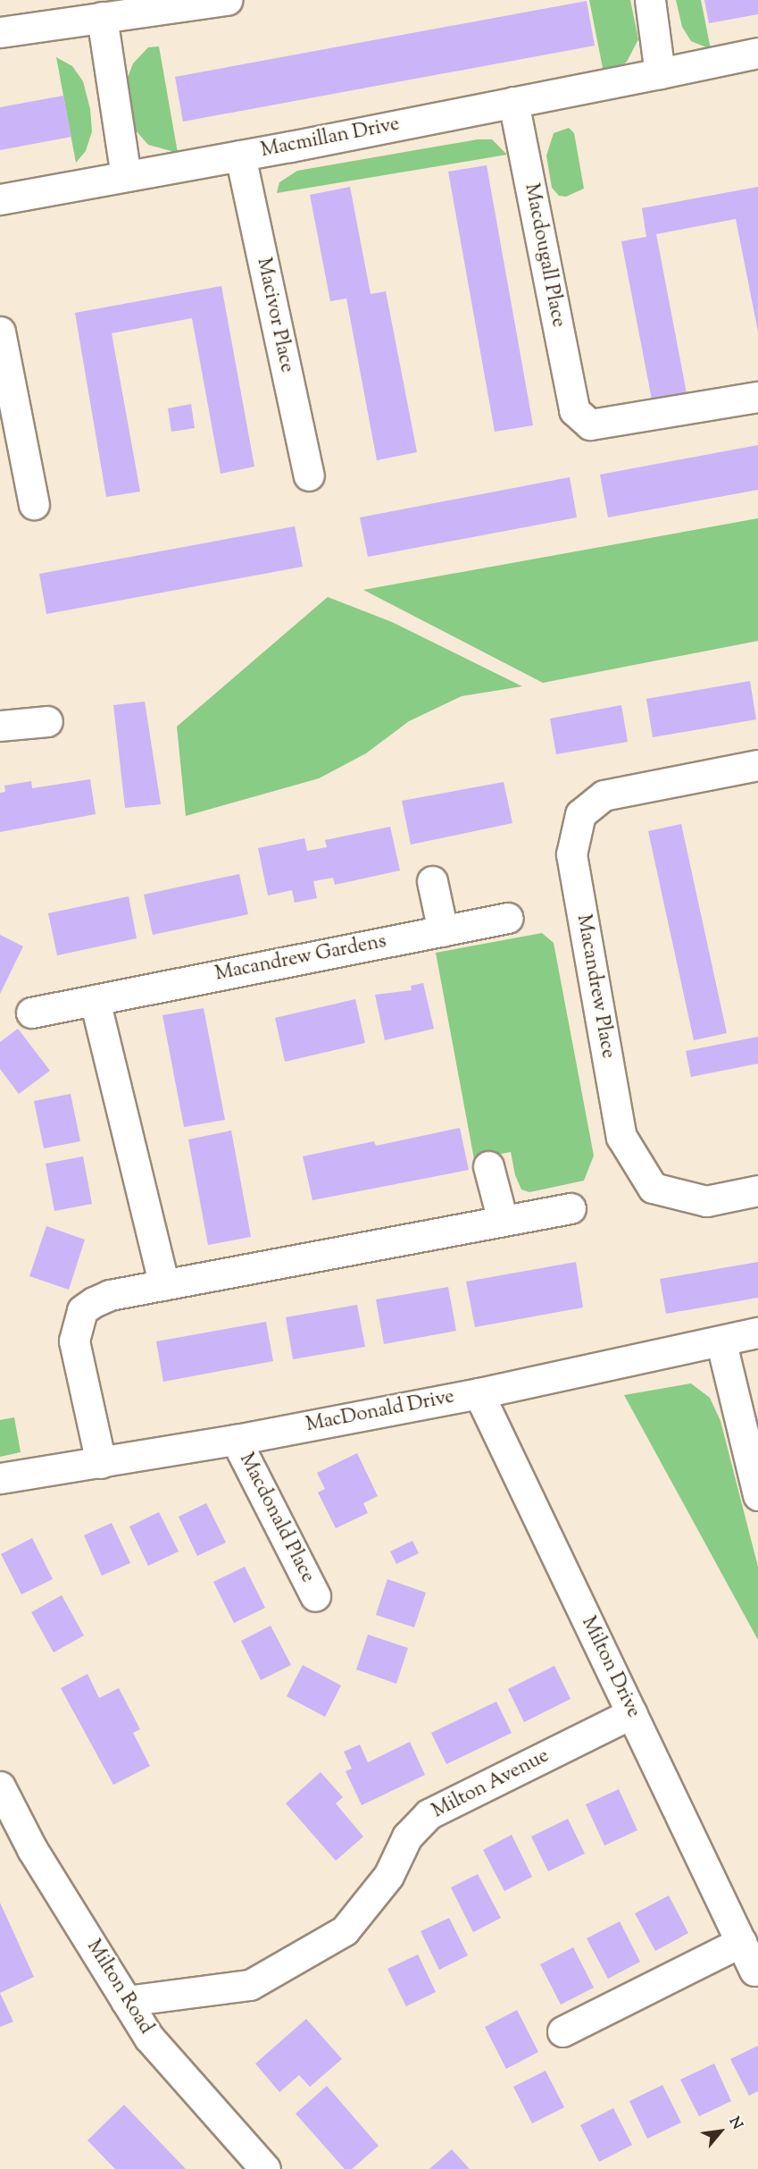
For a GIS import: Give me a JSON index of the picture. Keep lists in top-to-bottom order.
{
  "streets": {
    "street": [
      "Macmillan Drive",
      "Macdougall Place",
      "Macivor Place",
      "Macandrew Gardens",
      "Macandrew Place",
      "MacDonald Drive",
      "Macdonald Place",
      "Milton Drive",
      "Milton Avenue",
      "Milton Road"
    ]
  },
  "crossings": [
    ["Macmillan Drive", "Macdougall Place"],
    ["Macmillan Drive", "Macivor Place"],
    ["MacDonald Drive", "Macdonald Place"],
    ["MacDonald Drive", "Milton Drive"],
    ["Milton Drive", "Milton Avenue"],
    ["Milton Avenue", "Milton Road"]
  ],
  "north": "top right"
}
